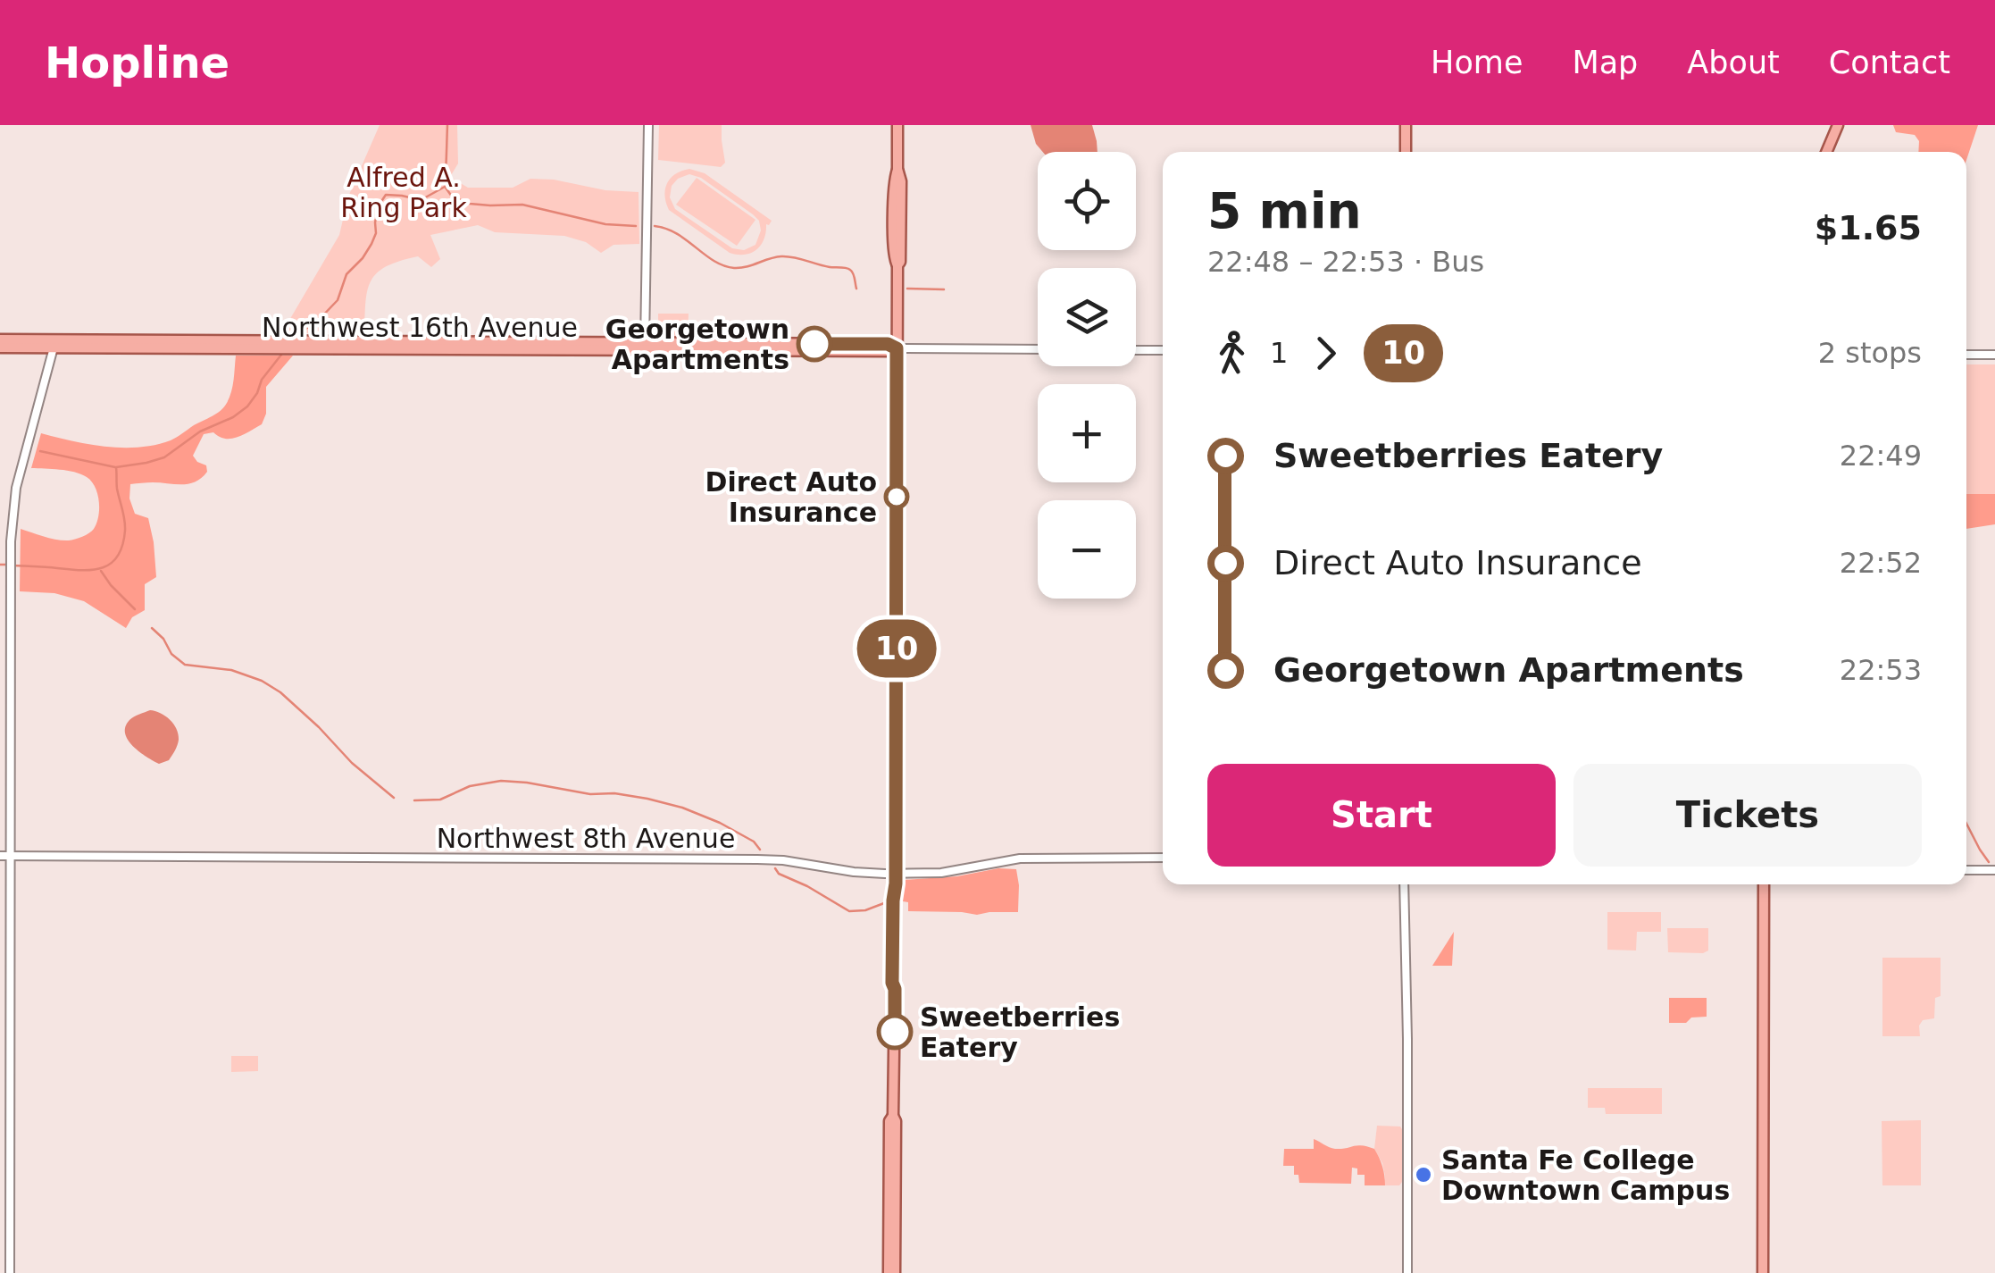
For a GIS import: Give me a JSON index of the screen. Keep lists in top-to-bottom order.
{
  "streets": {
    "main road": ["Northwest 16th Avenue"],
    "street": ["Northwest 8th Avenue"]
  },
  "parks": ["Alfred A. Ring Park"],
  "places": [
    "Georgetown Apartments",
    "Direct Auto Insurance",
    "Sweetberries Eatery",
    "Santa Fe College Downtown Campus"
  ],
  "lines": ["bus line 10"],
  "page": {
    "header": "Hopline",
    "nav": [
      "Home",
      "Map",
      "About",
      "Contact"
    ],
    "on_map": "10",
    "map_buttons": ["+", "−"],
    "heading": ["5 min", "22:48 – 22:53 · Bus", "$1.65"],
    "legs": ["1", "10", "2 stops"],
    "list": [
      {
        "name": "Sweetberries Eatery",
        "value": "22:49"
      },
      {
        "name": "Direct Auto Insurance",
        "value": "22:52"
      },
      {
        "name": "Georgetown Apartments",
        "value": "22:53"
      }
    ],
    "buttons": ["Start", "Tickets"]
  }
}
